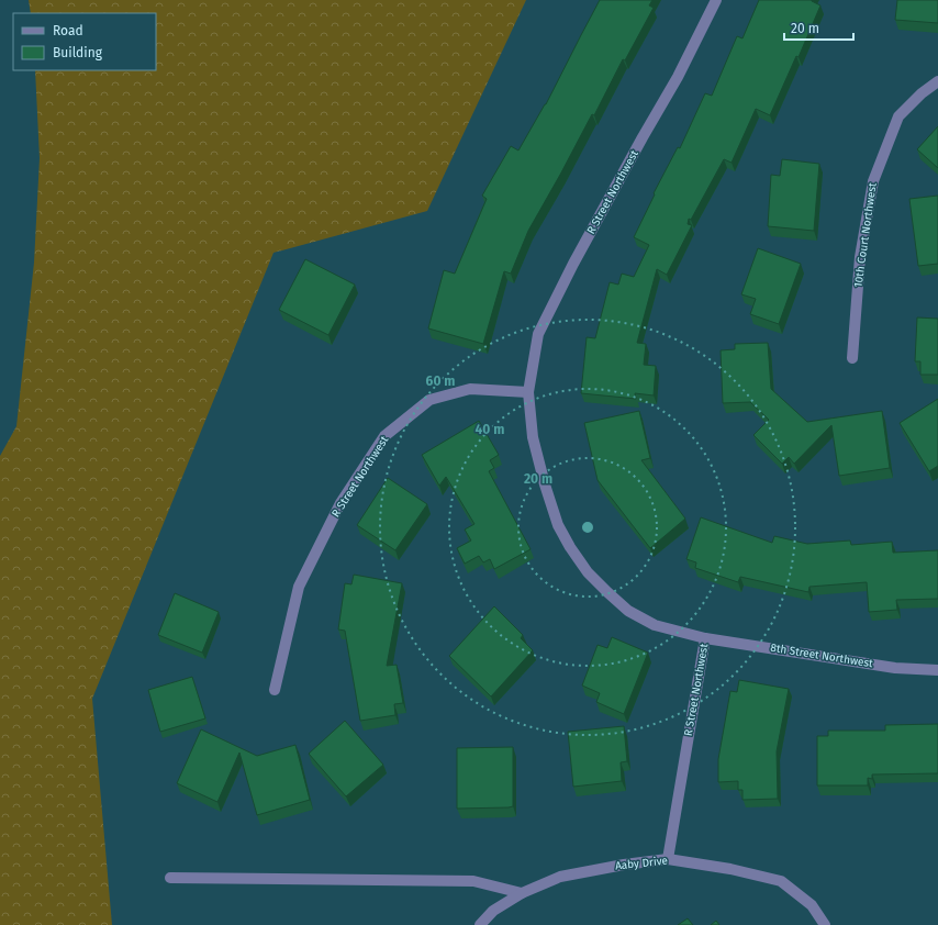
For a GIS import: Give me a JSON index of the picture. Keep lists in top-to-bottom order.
{
  "streets": {
    "street": [
      "R Street Northwest",
      "10th Court Northwest",
      "8th Street Northwest",
      "Aaby Drive"
    ]
  },
  "crossings": [
    ["R Street Northwest", "8th Street Northwest"],
    ["R Street Northwest", "Aaby Drive"]
  ],
  "legend": ["Road", "Building"],
  "scale_bar": "20 m",
  "rings": ["60 m", "40 m", "20 m"]
}
